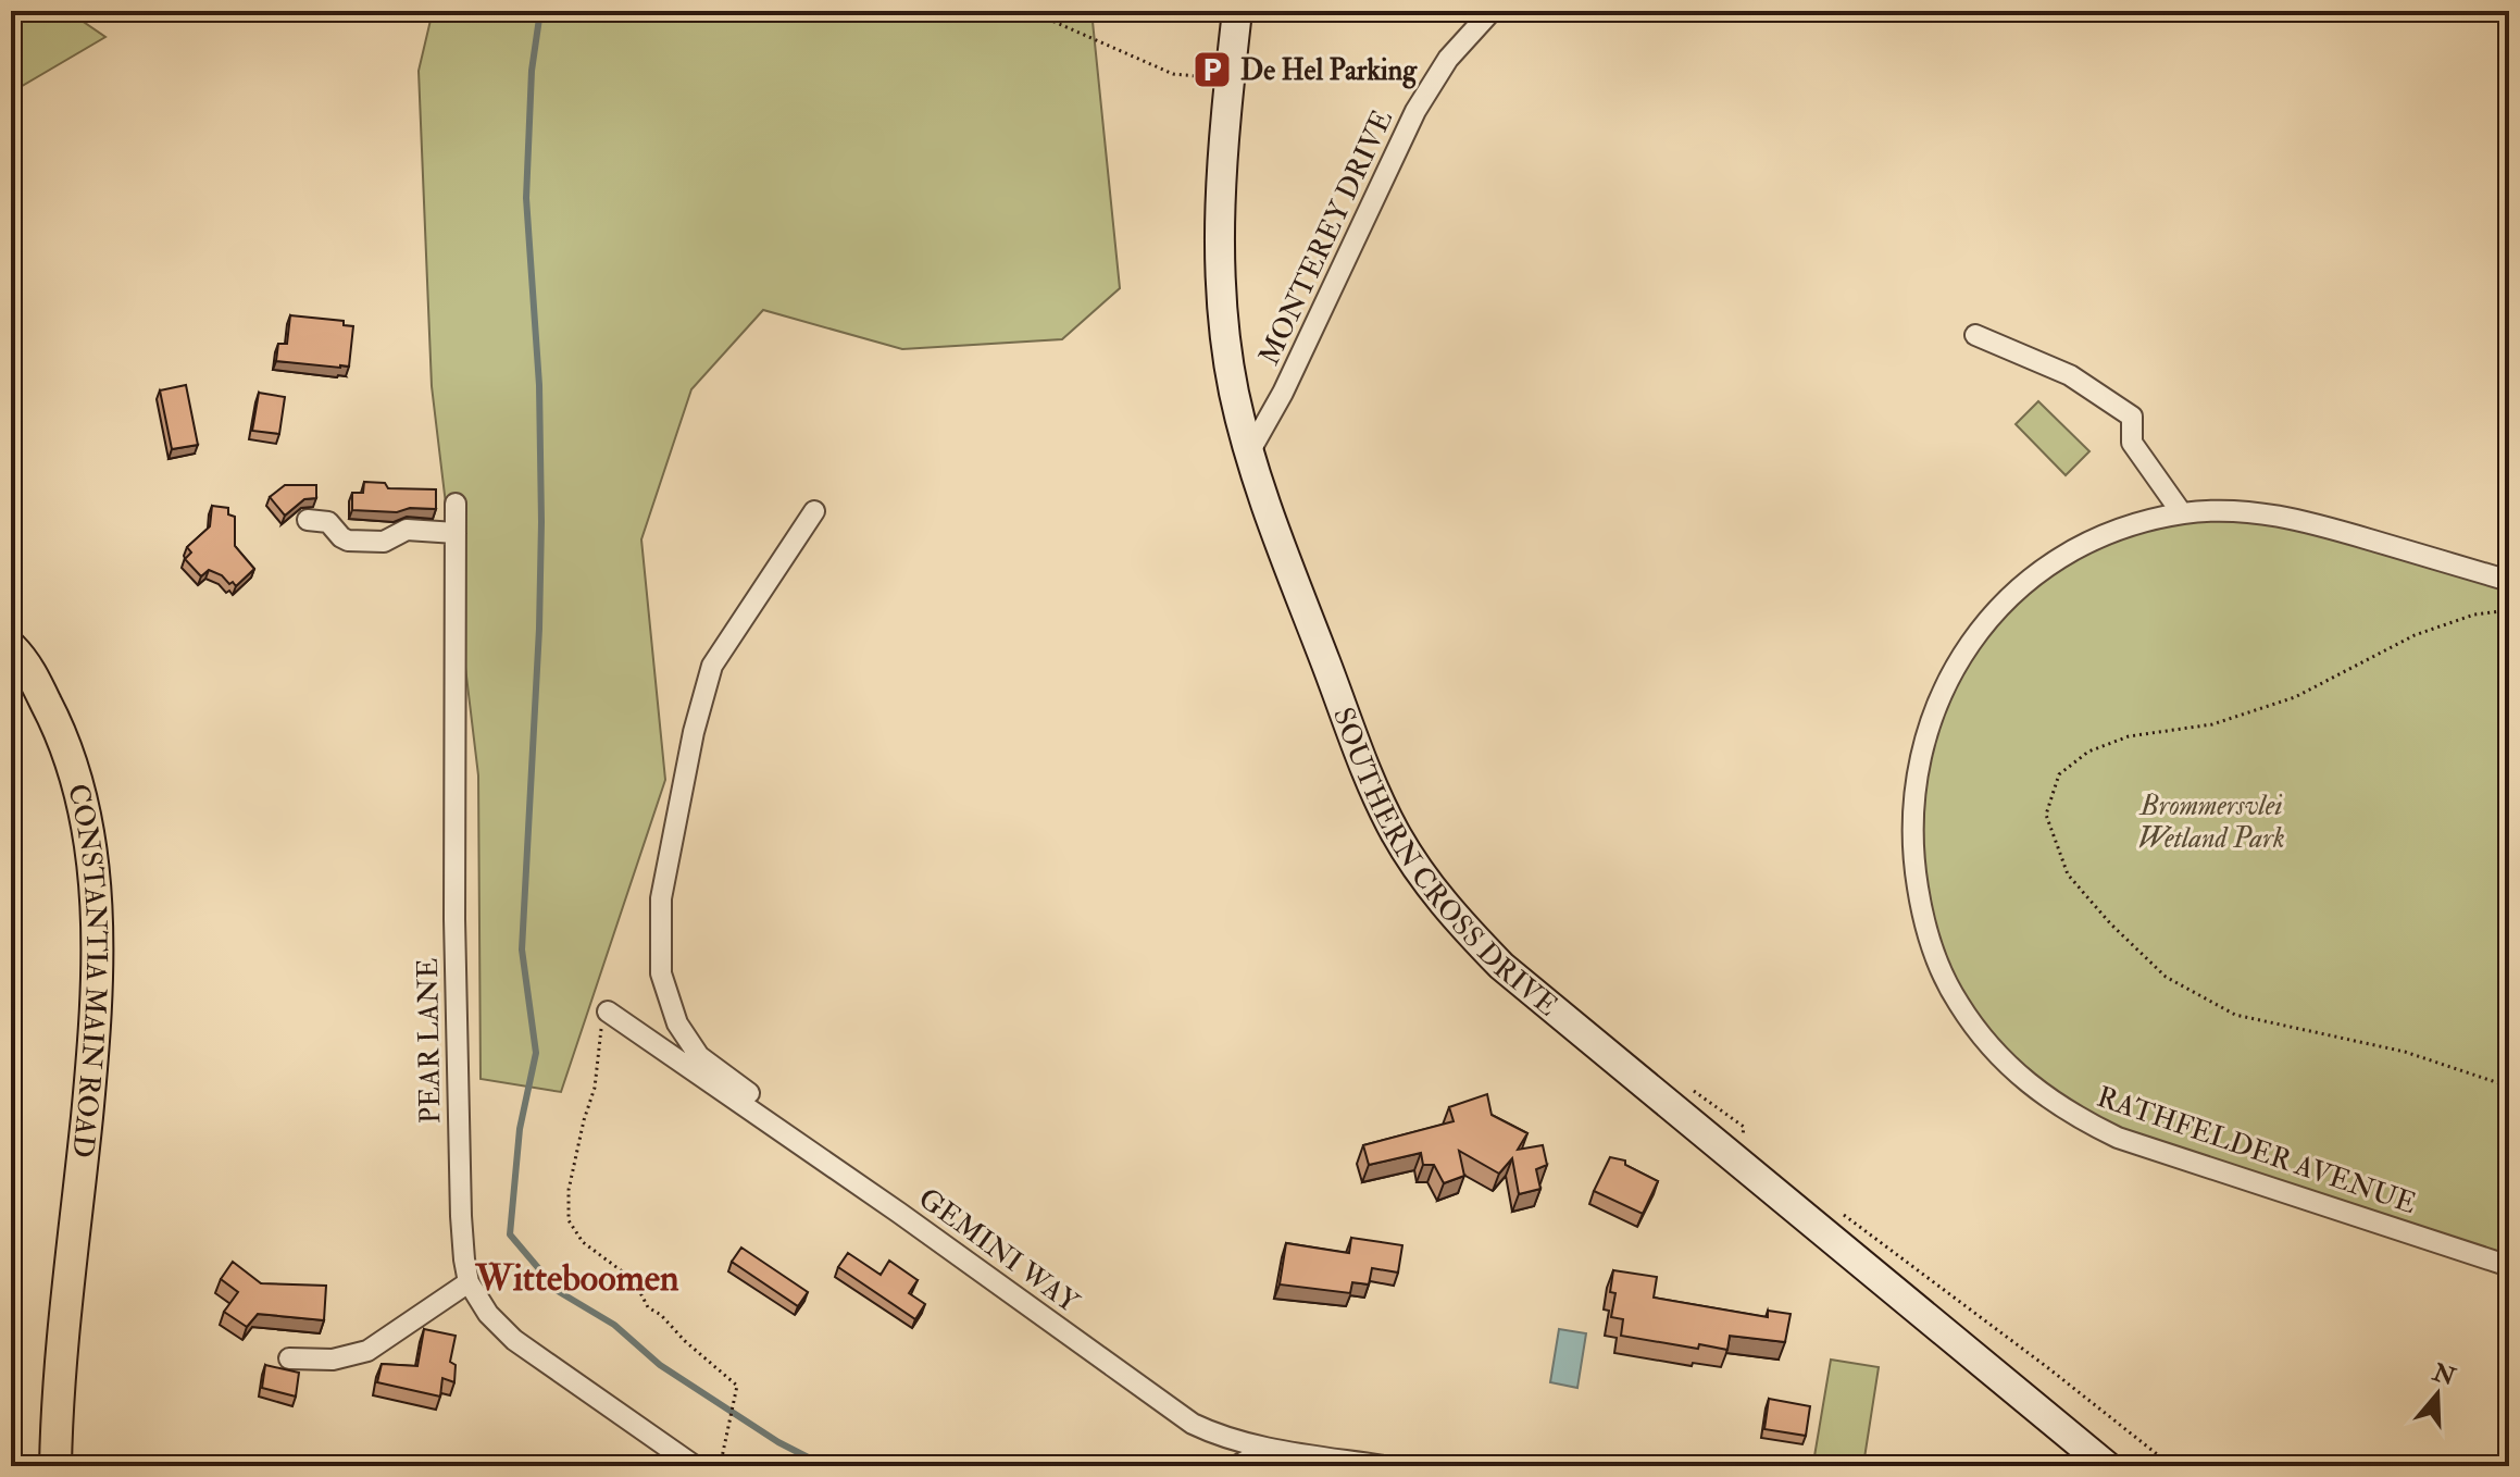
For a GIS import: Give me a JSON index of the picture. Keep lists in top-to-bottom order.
{
  "streets": {
    "main road": ["CONSTANTIA MAIN ROAD"],
    "street": [
      "MONTEREY DRIVE",
      "SOUTHERN CROSS DRIVE",
      "PEAR LANE",
      "RATHFELDER AVENUE",
      "GEMINI WAY"
    ]
  },
  "crossings": [
    ["MONTEREY DRIVE", "SOUTHERN CROSS DRIVE"]
  ],
  "districts": ["Witteboomen"],
  "parks": ["Brommersvlei Wetland Park"],
  "places": {
    "parking": ["De Hel Parking"]
  },
  "north": "top"
}
